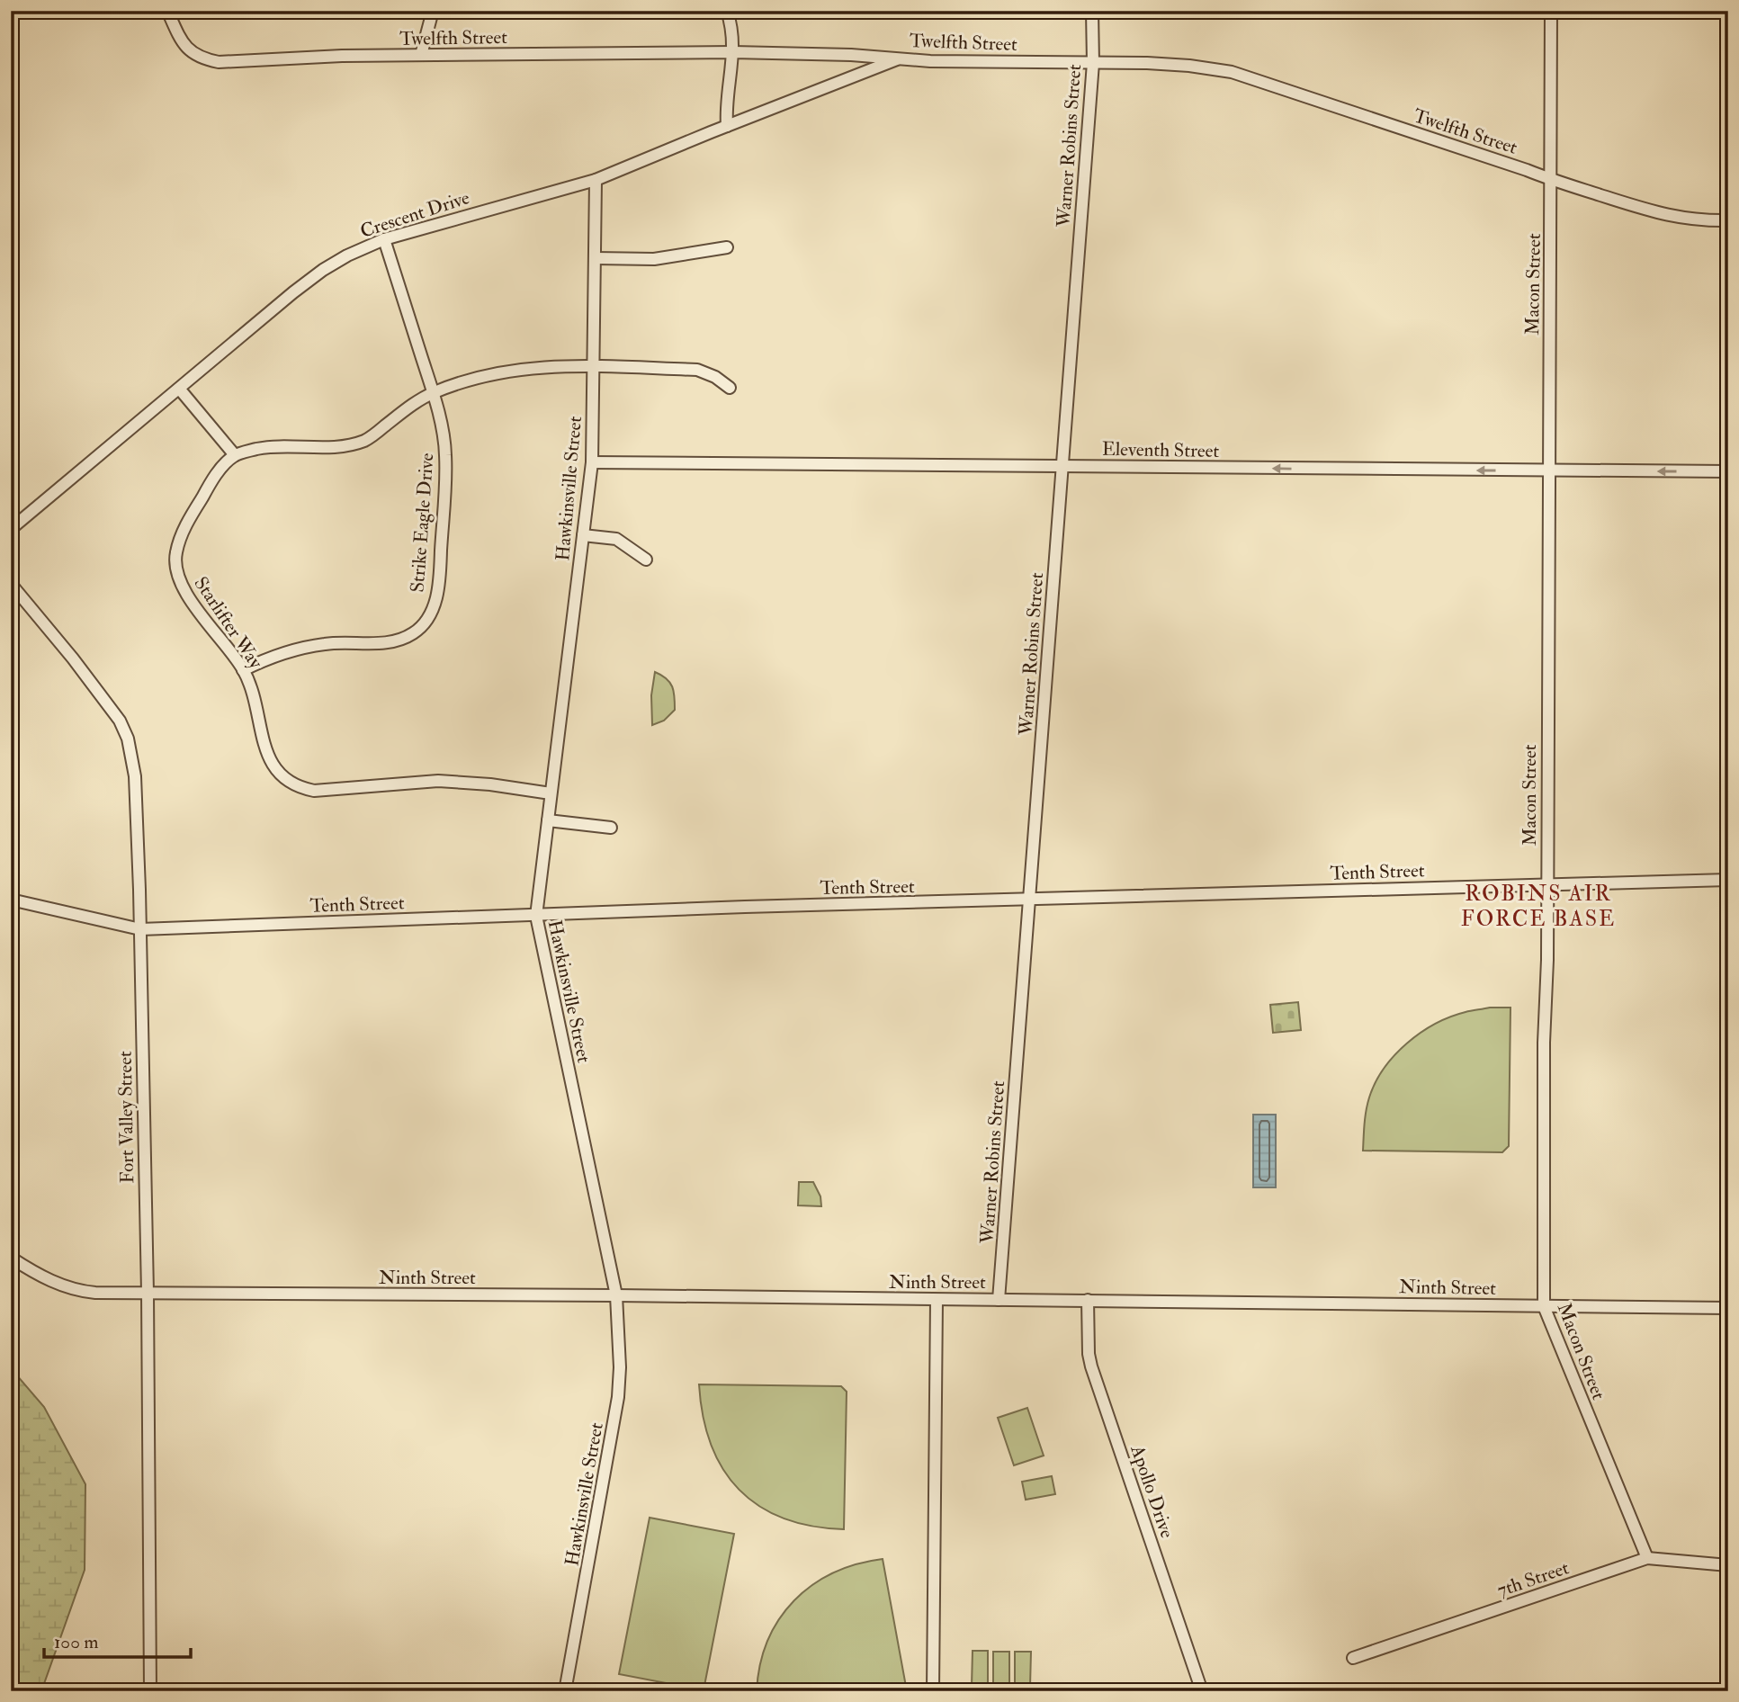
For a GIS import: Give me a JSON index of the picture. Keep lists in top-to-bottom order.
{
  "streets": {
    "street": [
      "Twelfth Street",
      "Warner Robins Street",
      "Crescent Drive",
      "Macon Street",
      "Eleventh Street",
      "Hawkinsville Street",
      "Strike Eagle Drive",
      "Starlifter Way",
      "Tenth Street",
      "Fort Valley Street",
      "Ninth Street",
      "Apollo Drive",
      "7th Street"
    ]
  },
  "crossings": [
    ["Twelfth Street", "Warner Robins Street"],
    ["Twelfth Street", "Crescent Drive"],
    ["Twelfth Street", "Macon Street"],
    ["Warner Robins Street", "Eleventh Street"],
    ["Warner Robins Street", "Tenth Street"],
    ["Warner Robins Street", "Ninth Street"],
    ["Crescent Drive", "Hawkinsville Street"],
    ["Crescent Drive", "Strike Eagle Drive"],
    ["Macon Street", "Eleventh Street"],
    ["Macon Street", "Tenth Street"],
    ["Macon Street", "Ninth Street"],
    ["Macon Street", "7th Street"],
    ["Eleventh Street", "Hawkinsville Street"],
    ["Hawkinsville Street", "Starlifter Way"],
    ["Hawkinsville Street", "Tenth Street"],
    ["Hawkinsville Street", "Ninth Street"],
    ["Strike Eagle Drive", "Starlifter Way"],
    ["Tenth Street", "Fort Valley Street"],
    ["Fort Valley Street", "Ninth Street"],
    ["Ninth Street", "Apollo Drive"]
  ],
  "one_way": ["Eleventh Street"],
  "districts": ["ROBINS AIR FORCE BASE"],
  "scale_bar": "100 m"
}
